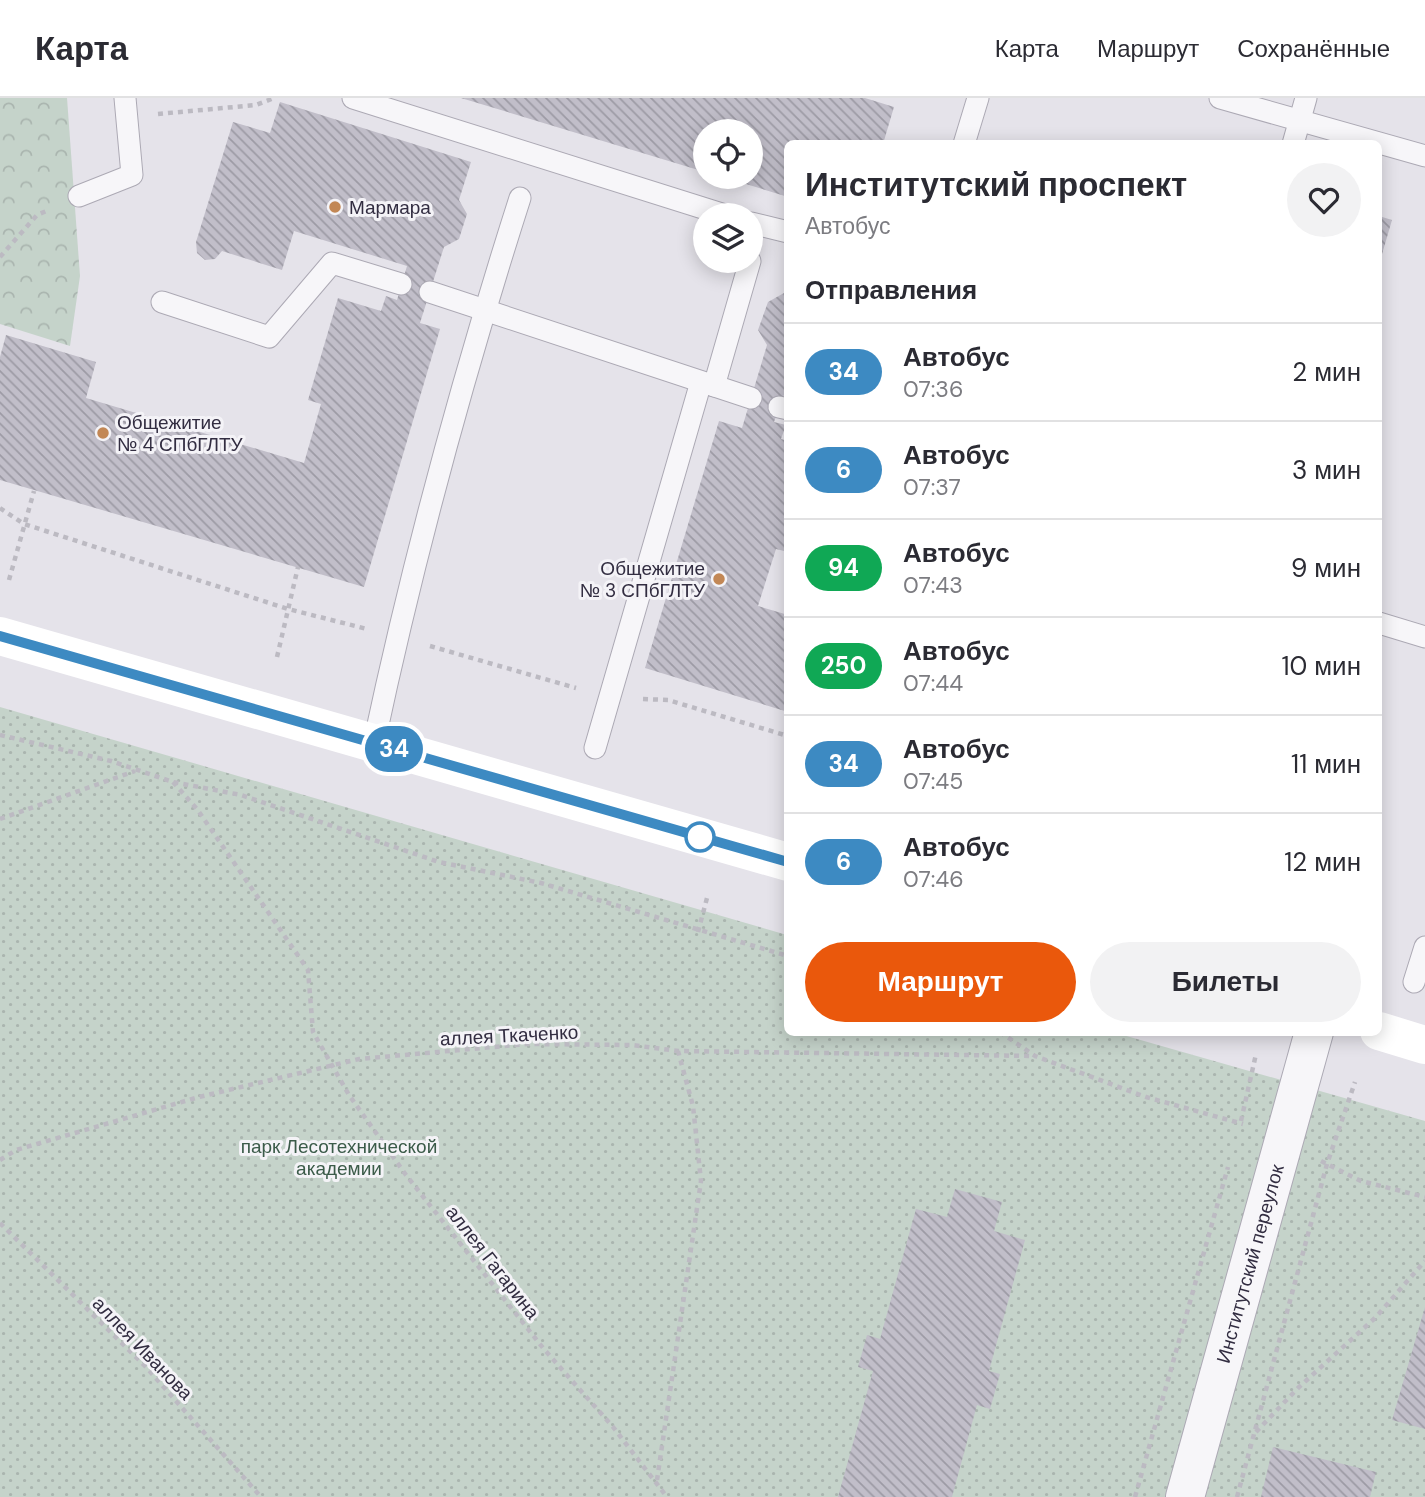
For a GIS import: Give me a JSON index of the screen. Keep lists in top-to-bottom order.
{
  "streets": {
    "street": ["Институтский переулок"],
    "path": ["аллея Ткаченко", "аллея Гагарина", "аллея Иванова"]
  },
  "crossings": [
    ["аллея Ткаченко", "аллея Гагарина"]
  ],
  "parks": ["парк Лесотехнической академии"],
  "places": ["Мармара", "Общежитие № 4 СПбГЛТУ", "Общежитие № 3 СПбГЛТУ"],
  "lines": ["bus line 34"],
  "page": {
    "header": "Карта",
    "nav": ["Карта", "Маршрут", "Сохранённые"],
    "on_map": "34",
    "heading": [
      ["Институтский проспект", "Автобус"],
      "Отправления"
    ],
    "list": [
      {
        "mark": "34",
        "name": "Автобус",
        "note": "07:36",
        "value": "2 мин"
      },
      {
        "mark": "6",
        "name": "Автобус",
        "note": "07:37",
        "value": "3 мин"
      },
      {
        "mark": "94",
        "name": "Автобус",
        "note": "07:43",
        "value": "9 мин"
      },
      {
        "mark": "250",
        "name": "Автобус",
        "note": "07:44",
        "value": "10 мин"
      },
      {
        "mark": "34",
        "name": "Автобус",
        "note": "07:45",
        "value": "11 мин"
      },
      {
        "mark": "6",
        "name": "Автобус",
        "note": "07:46",
        "value": "12 мин"
      }
    ],
    "buttons": ["Маршрут", "Билеты"]
  }
}
